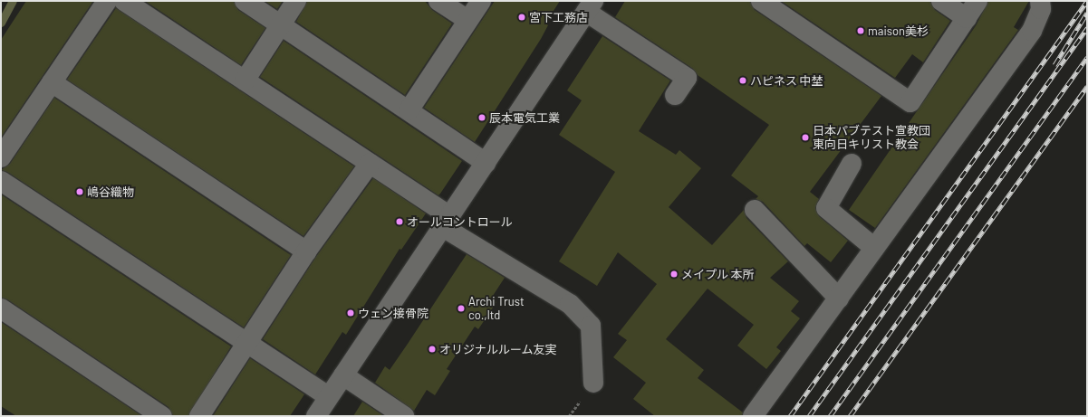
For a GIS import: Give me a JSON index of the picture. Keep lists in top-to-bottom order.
{
  "places": [
    "宮下工務店",
    "maison美杉",
    "ハピネス 中埜",
    "辰本電気工業",
    "日本パブテスト宣教団 東向日キリスト教会",
    "嶋谷織物",
    "オールコントロール",
    "メイプル 本所",
    "Archi Trust co.,ltd",
    "ウェン接骨院",
    "オリジナルルーム友実"
  ]
}
